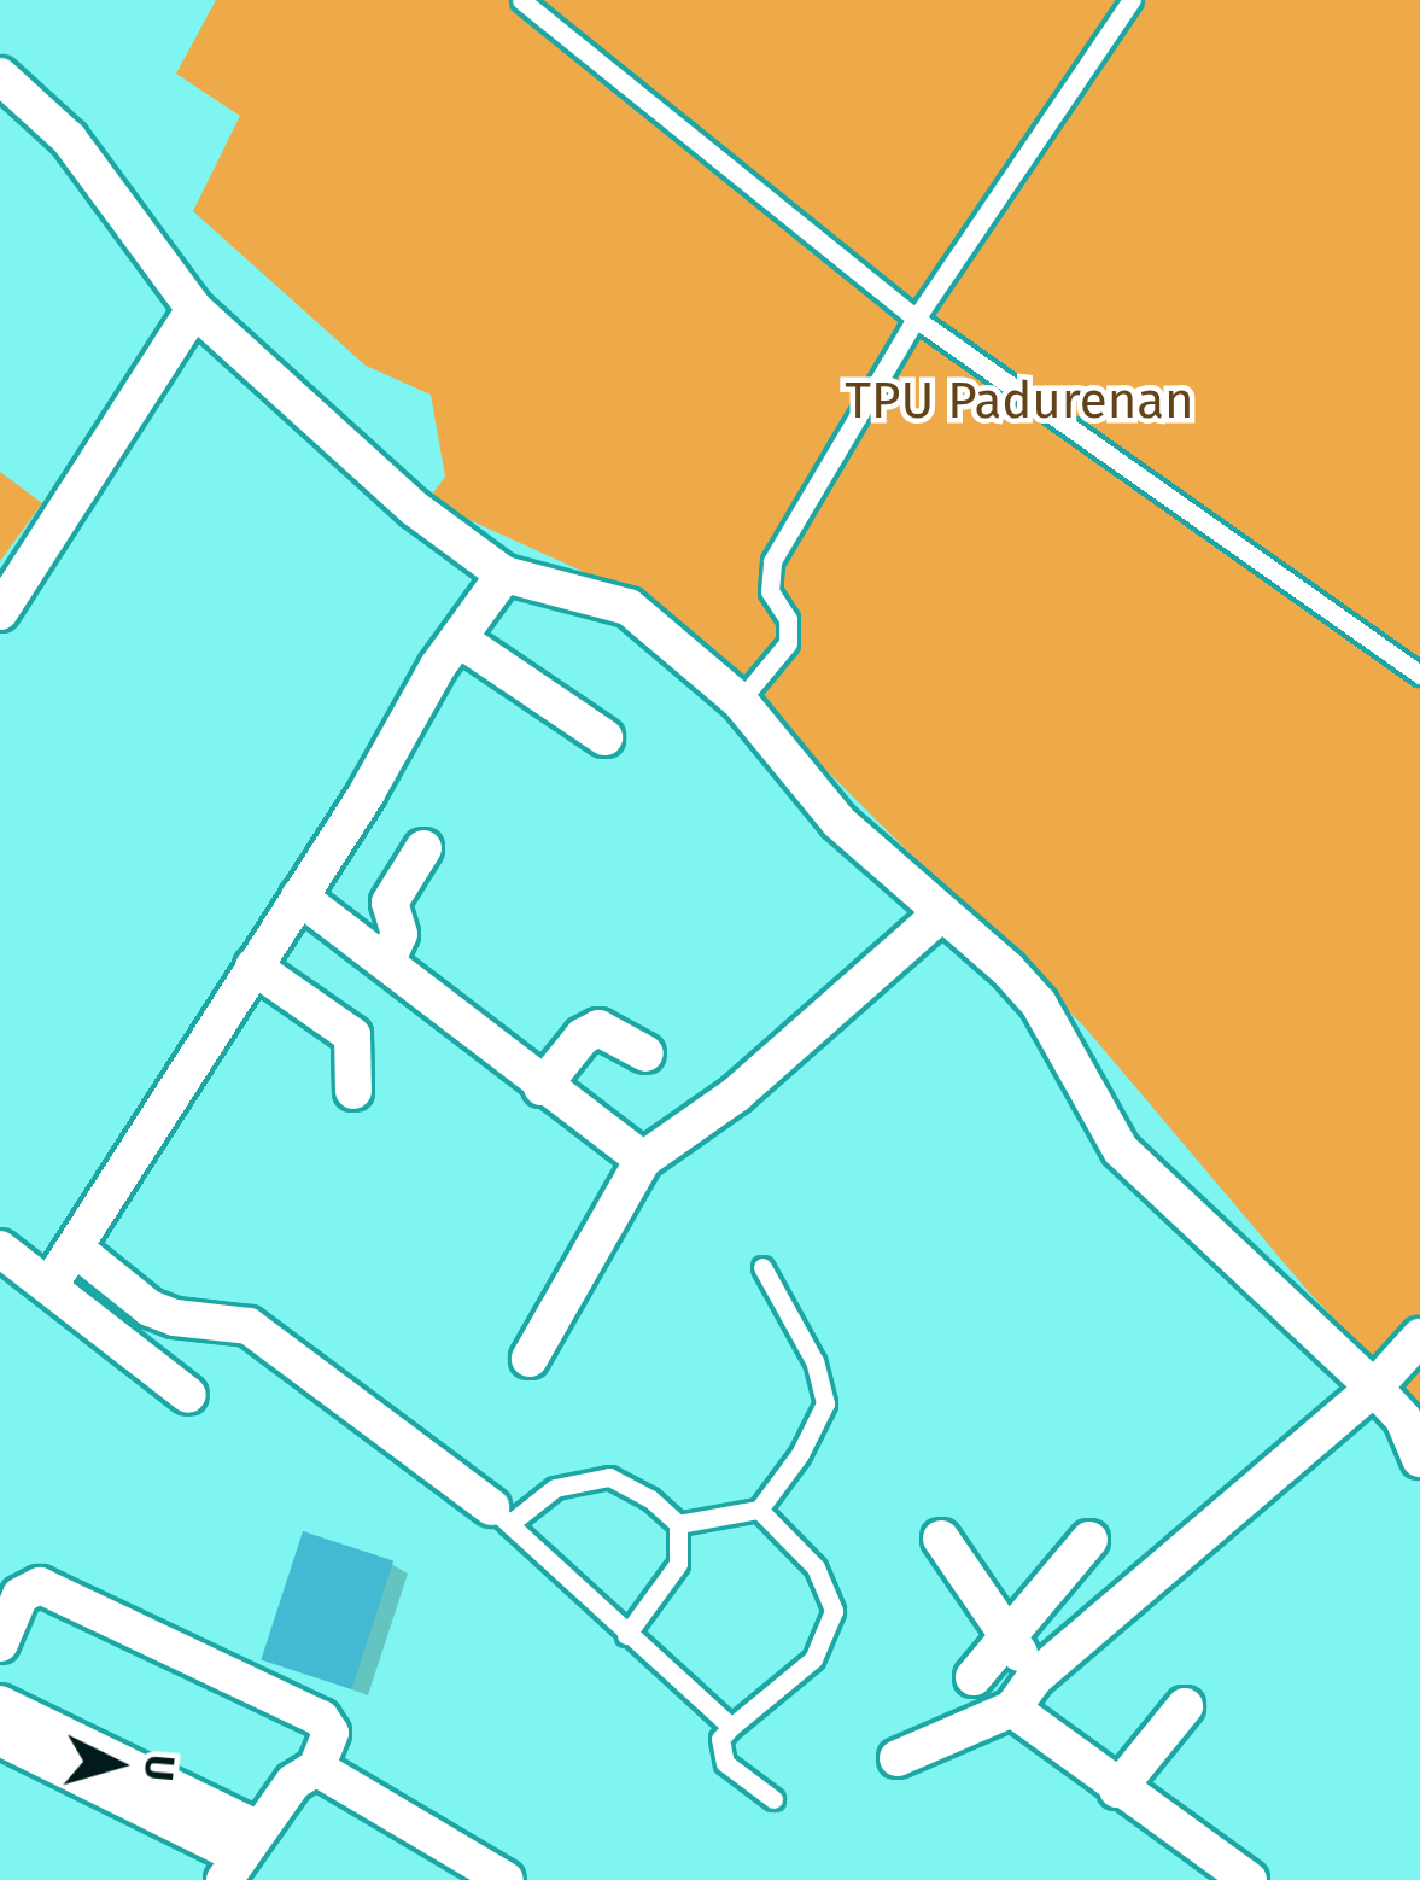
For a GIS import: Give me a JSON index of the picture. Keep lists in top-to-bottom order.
{
  "parks": ["TPU Padurenan"],
  "north": "right"
}
